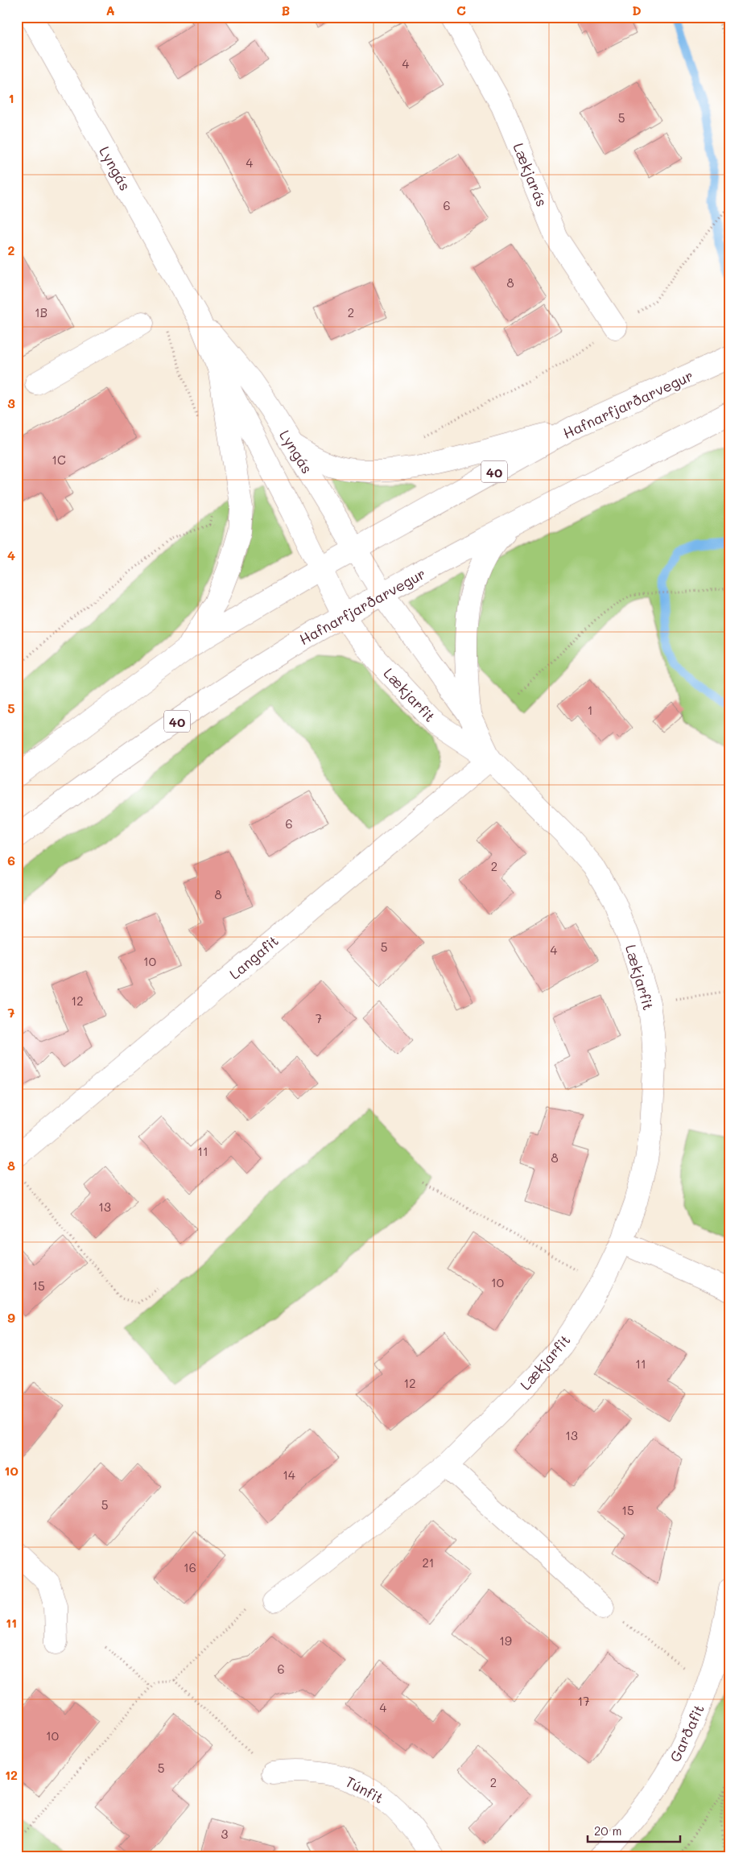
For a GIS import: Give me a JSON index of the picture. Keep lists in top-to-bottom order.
{
  "streets": {
    "street": [
      "Lyngás",
      "Lækjarás",
      "Hafnarfjarðarvegur",
      "40",
      "Lækjarfit",
      "Langafit",
      "Garðafit",
      "Túnfit"
    ]
  },
  "crossings": [
    ["Lyngás", "Hafnarfjarðarvegur"],
    ["Lyngás", "Lækjarfit"],
    ["Hafnarfjarðarvegur", "Lækjarfit"],
    ["Lækjarfit", "Langafit"]
  ],
  "house_numbers": [
    "4",
    "5",
    "4",
    "6",
    "8",
    "1B",
    "2",
    "1C",
    "1",
    "6",
    "2",
    "8",
    "5",
    "4",
    "10",
    "12",
    "7",
    "11",
    "8",
    "13",
    "10",
    "15",
    "11",
    "12",
    "13",
    "14",
    "5",
    "15",
    "21",
    "16",
    "19",
    "6",
    "17",
    "4",
    "10",
    "5",
    "2",
    "3"
  ],
  "scale_bar": "20 m",
  "grid": {
    "columns": [
      "A",
      "B",
      "C",
      "D"
    ],
    "rows": [
      "1",
      "2",
      "3",
      "4",
      "5",
      "6",
      "7",
      "8",
      "9",
      "10",
      "11",
      "12"
    ]
  }
}
